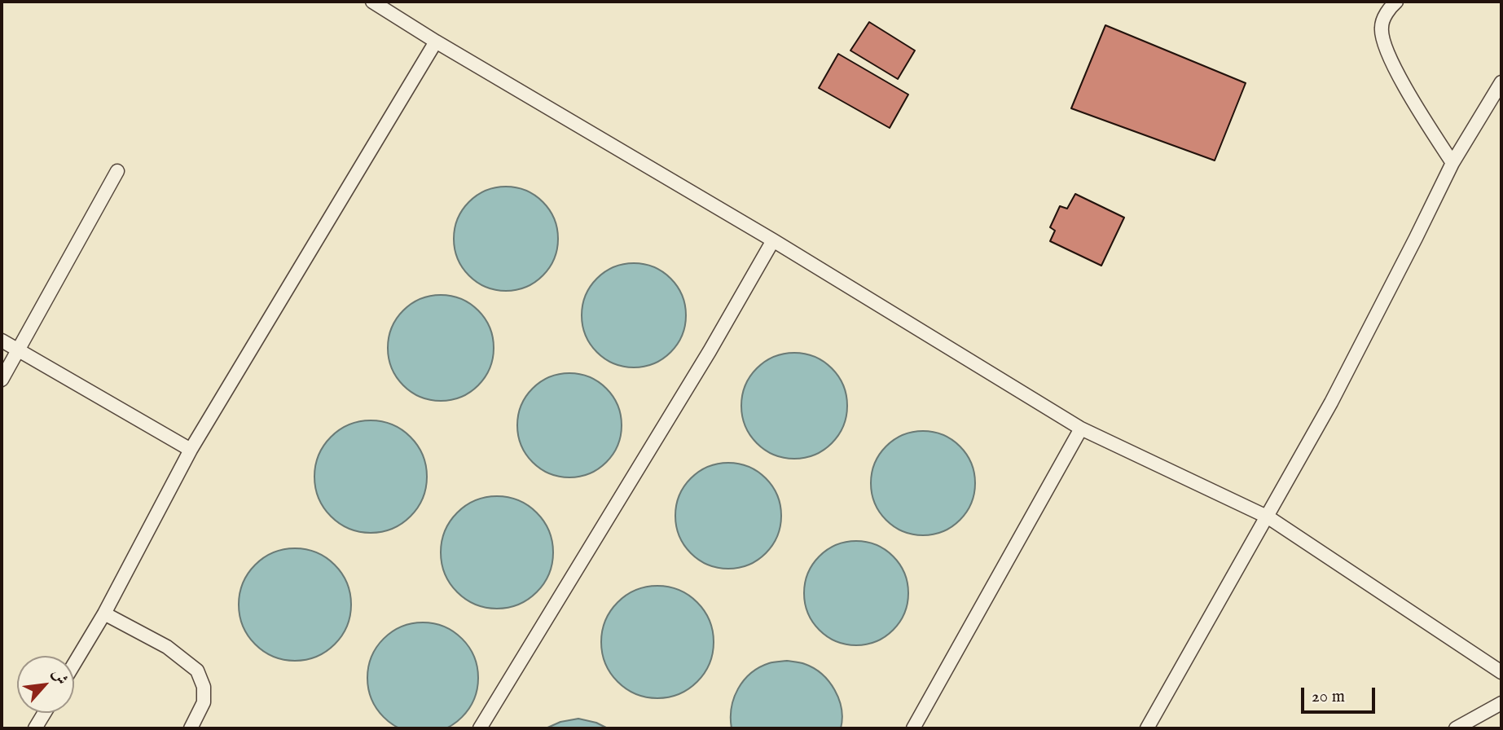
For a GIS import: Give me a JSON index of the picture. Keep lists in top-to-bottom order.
{
  "scale_bar": "20 m",
  "north": "top right"
}
